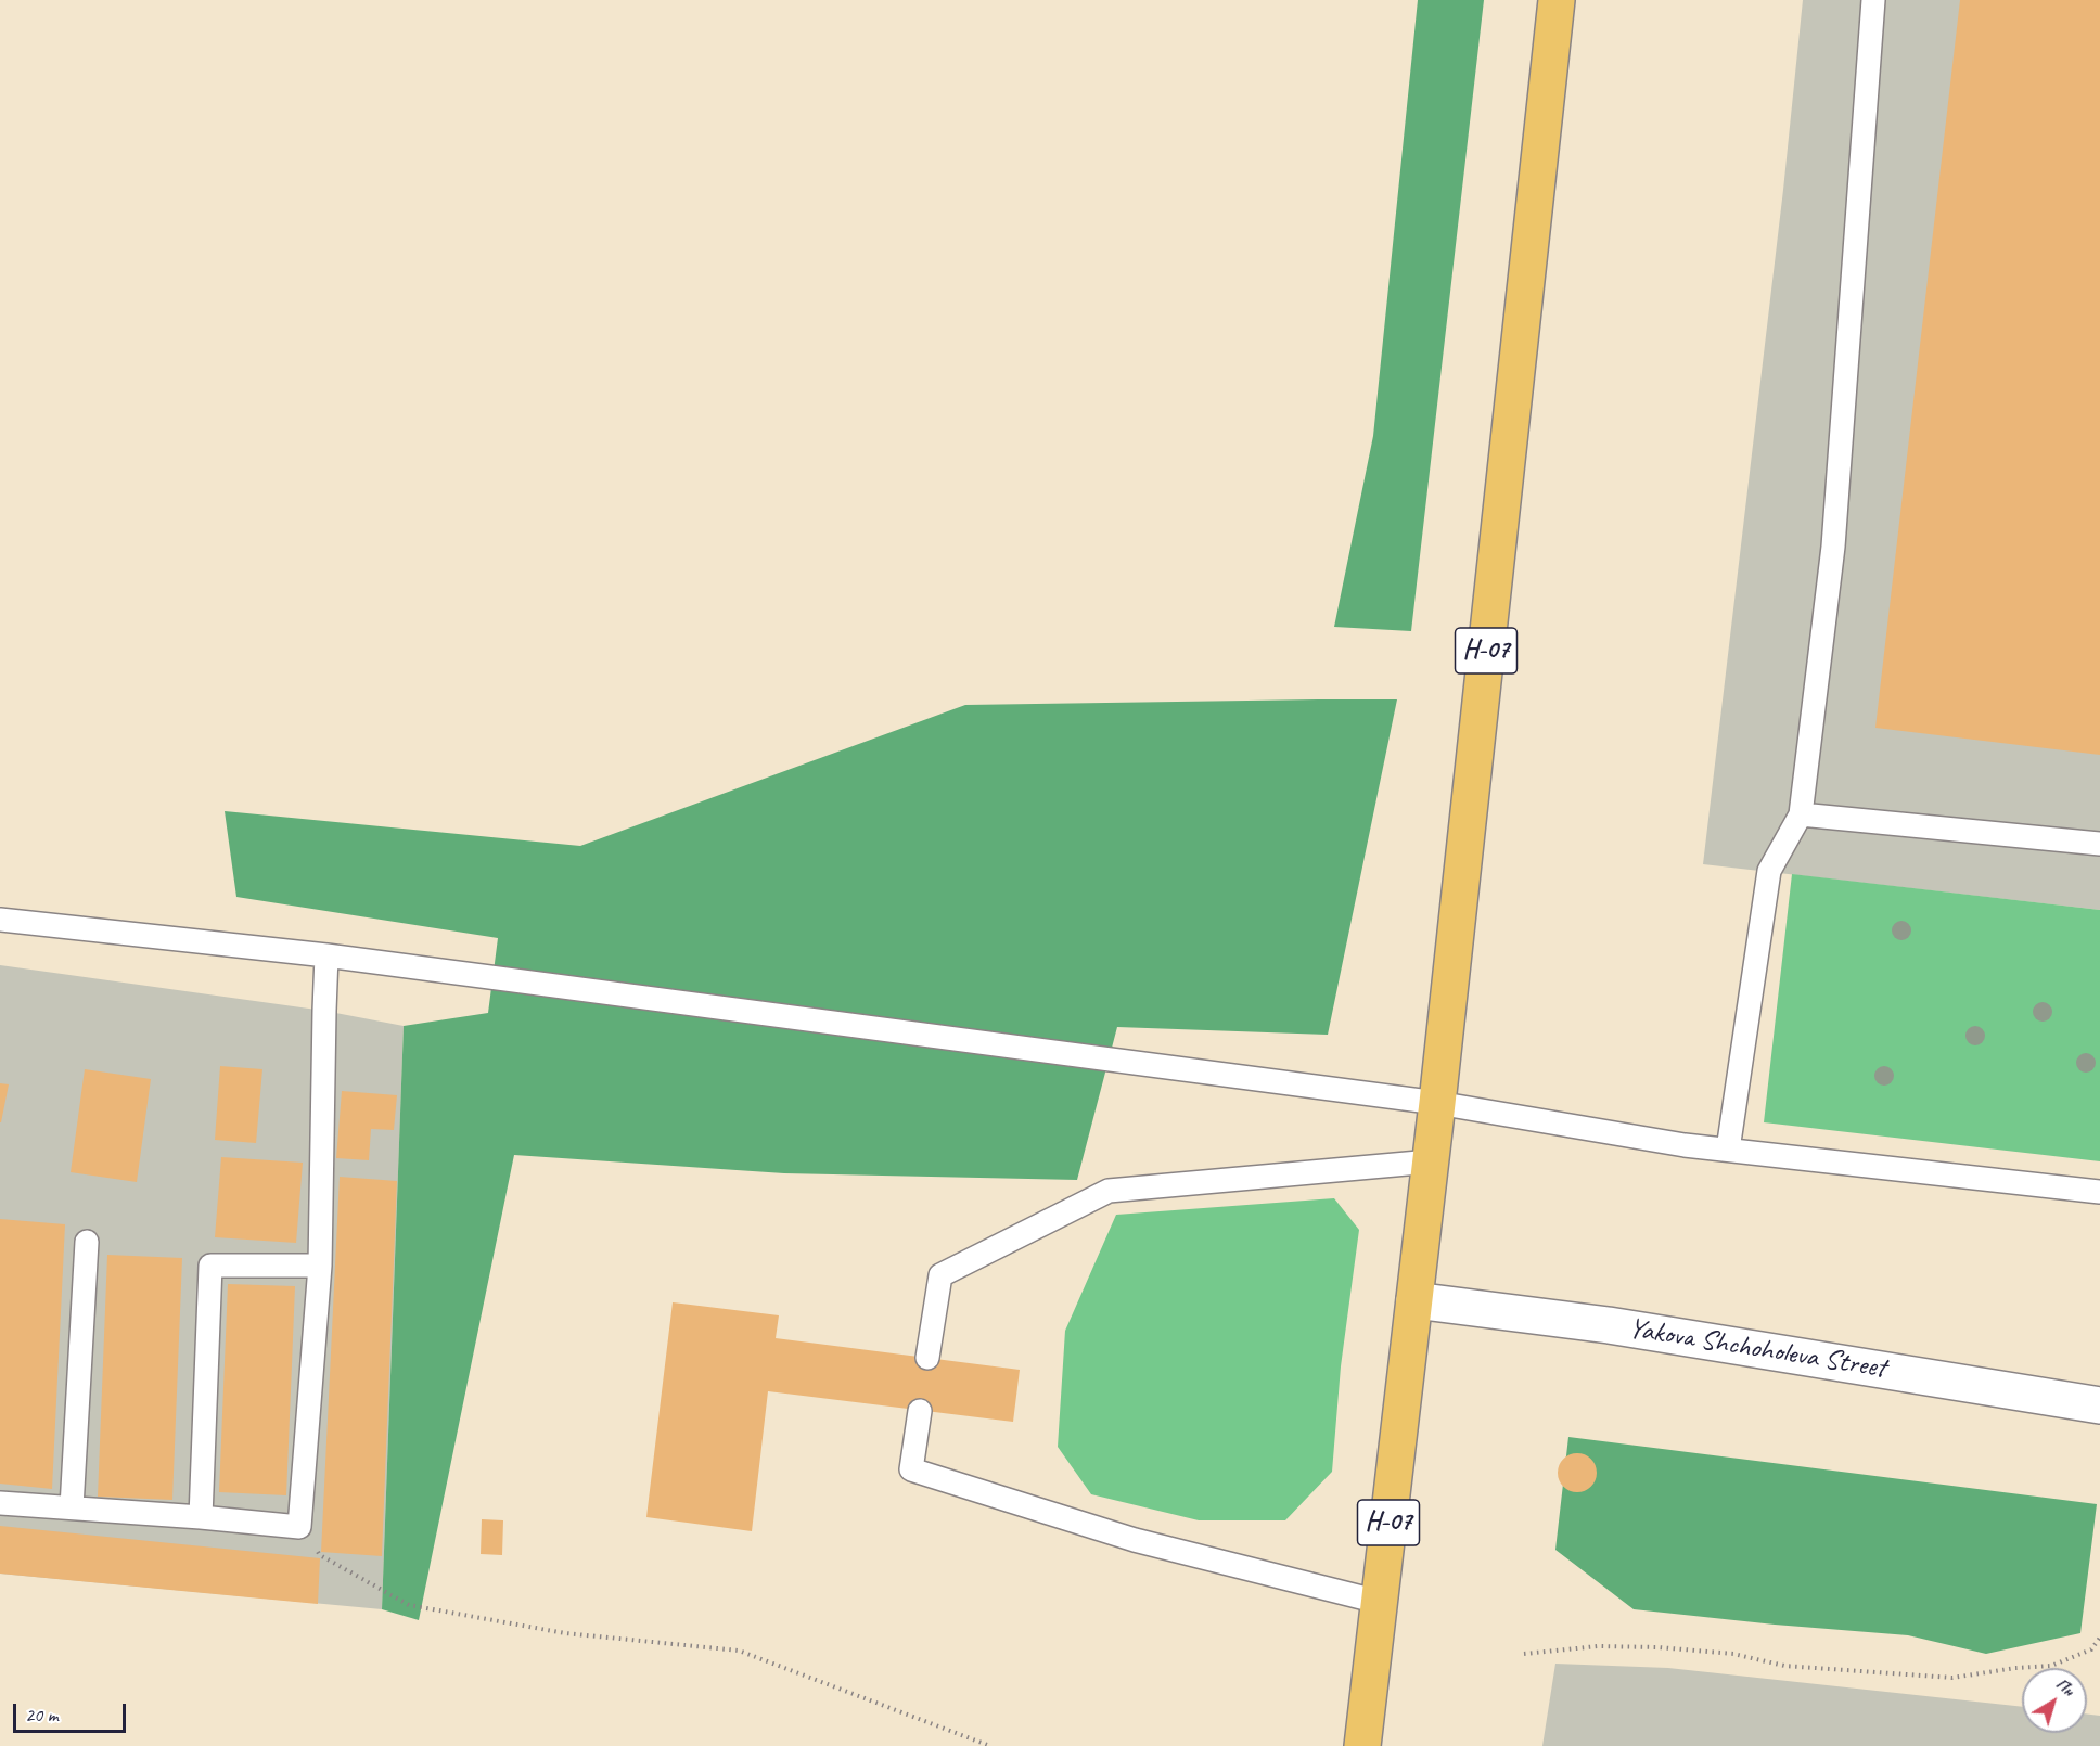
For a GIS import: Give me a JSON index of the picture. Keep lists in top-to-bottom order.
{
  "streets": {
    "main road": ["Н-07"],
    "street": ["Yakova Shchoholeva Street"]
  },
  "crossings": [
    ["Н-07", "Yakova Shchoholeva Street"]
  ],
  "scale_bar": "20 m",
  "north": "top right"
}
